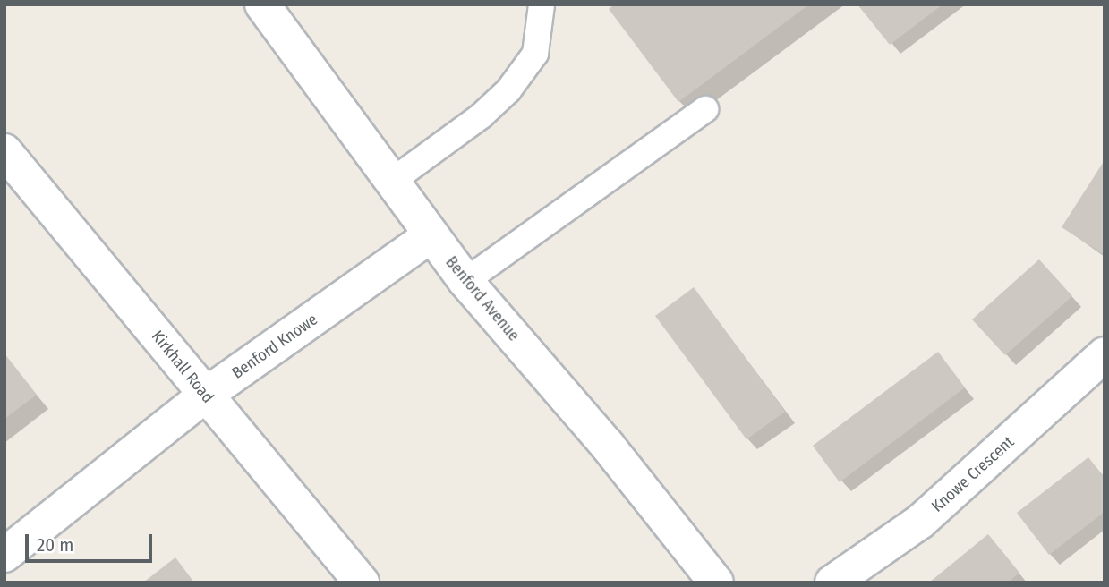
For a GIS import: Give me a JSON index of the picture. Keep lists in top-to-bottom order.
{
  "streets": {
    "street": [
      "Benford Avenue",
      "Benford Knowe",
      "Kirkhall Road",
      "Knowe Crescent"
    ]
  },
  "crossings": [
    ["Benford Avenue", "Benford Knowe"],
    ["Benford Knowe", "Kirkhall Road"]
  ],
  "scale_bar": "20 m"
}
